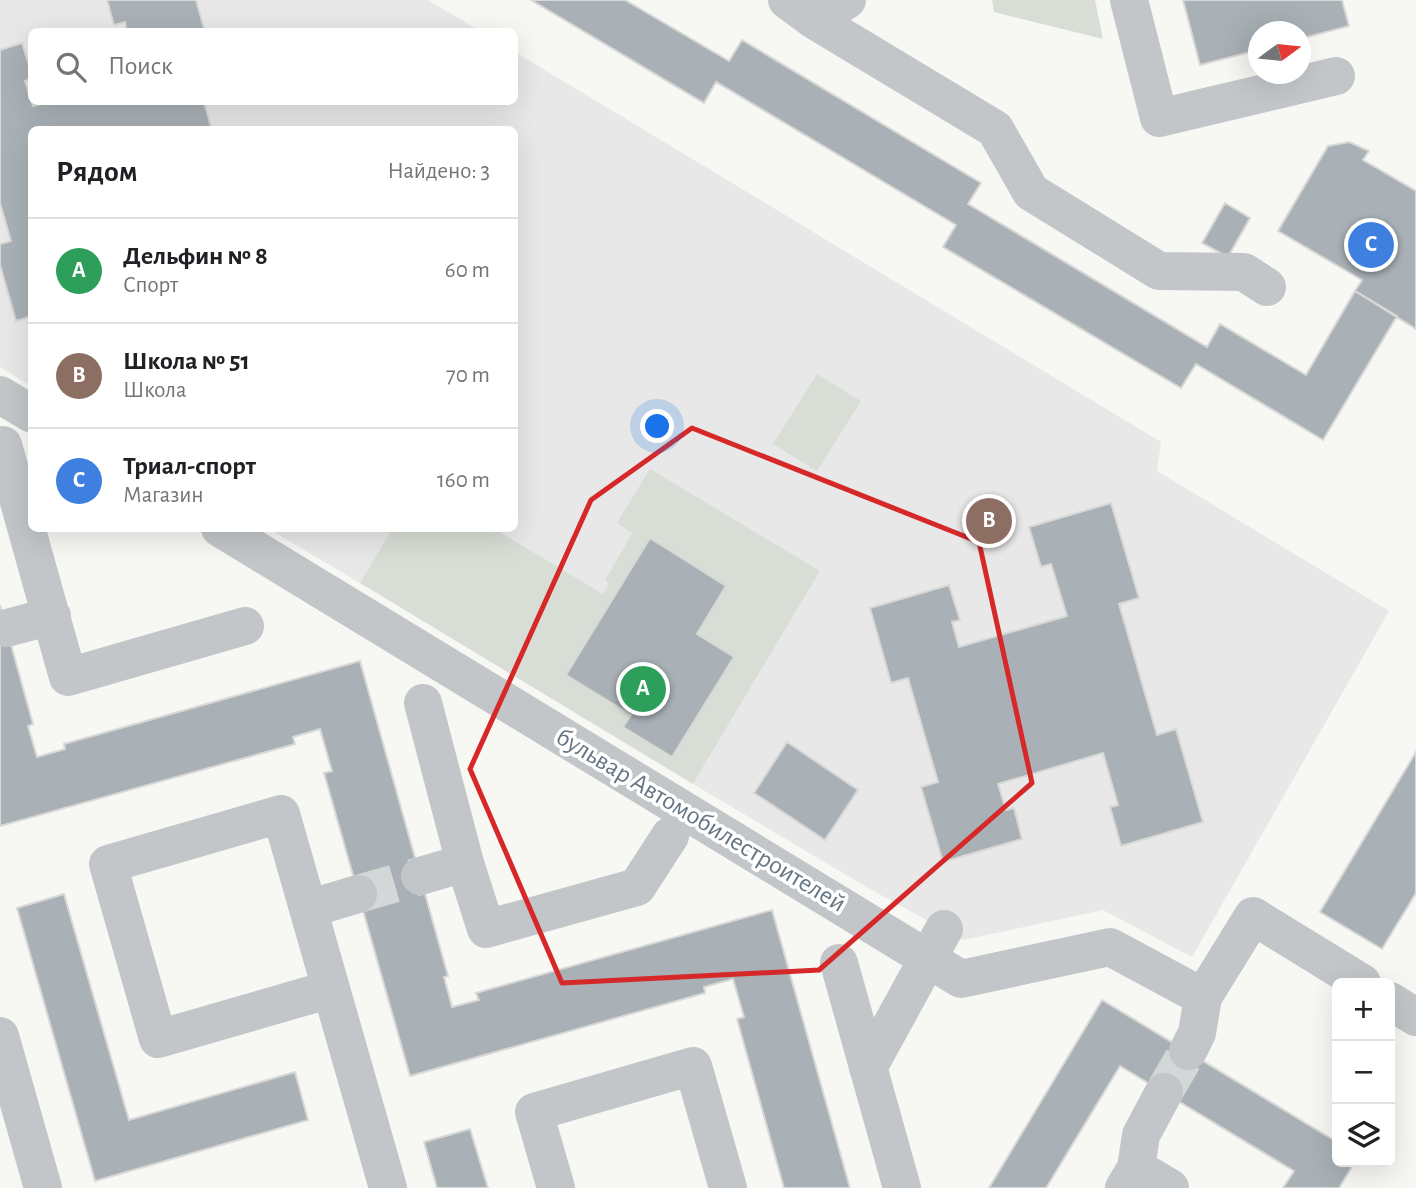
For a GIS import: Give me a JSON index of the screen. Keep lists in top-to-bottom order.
{
  "streets": {
    "street": ["бульвар Автомобилестроителей"]
  },
  "north": "right",
  "page": {
    "search": "Поиск",
    "heading": ["Рядом", "Найдено: 3"],
    "list": [
      {
        "mark": "A",
        "name": "Дельфин № 8",
        "note": "Спорт",
        "value": "60 m"
      },
      {
        "mark": "B",
        "name": "Школа № 51",
        "note": "Школа",
        "value": "70 m"
      },
      {
        "mark": "C",
        "name": "Триал-спорт",
        "note": "Магазин",
        "value": "160 m"
      }
    ],
    "pins": ["C", "B", "A"],
    "map_buttons": ["+", "−"]
  }
}
